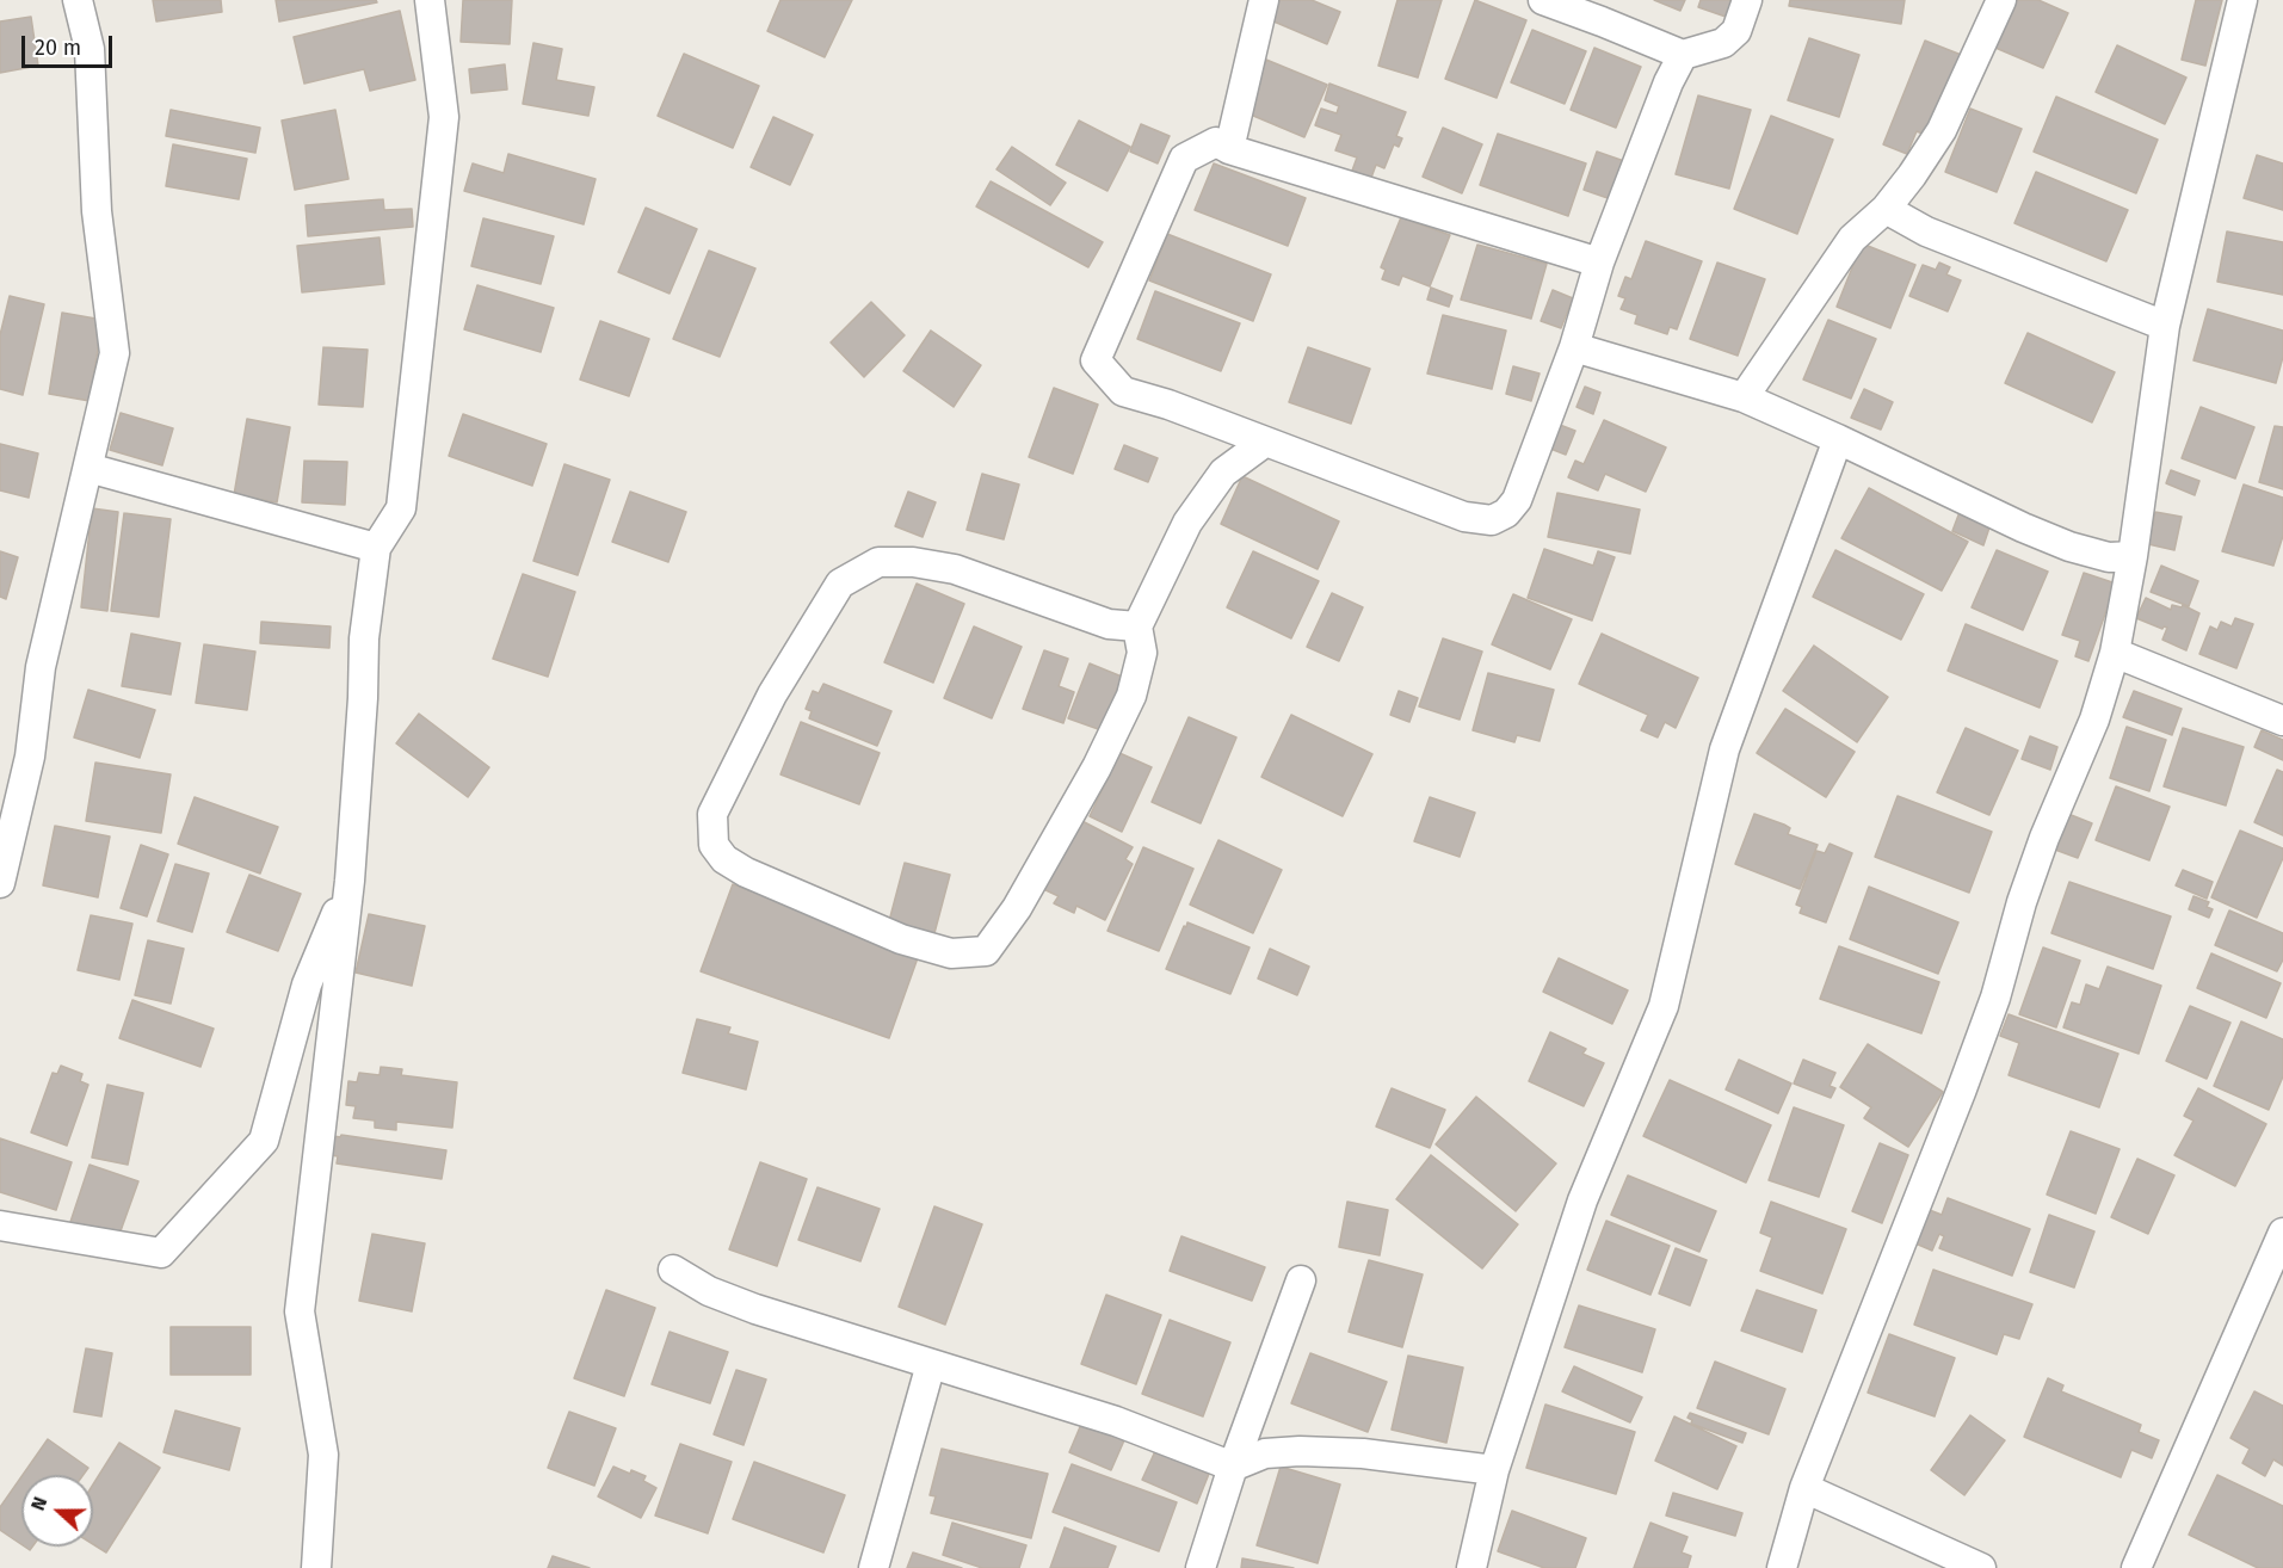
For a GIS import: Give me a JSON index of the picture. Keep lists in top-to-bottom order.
{
  "scale_bar": "20 m",
  "north": "left"
}
